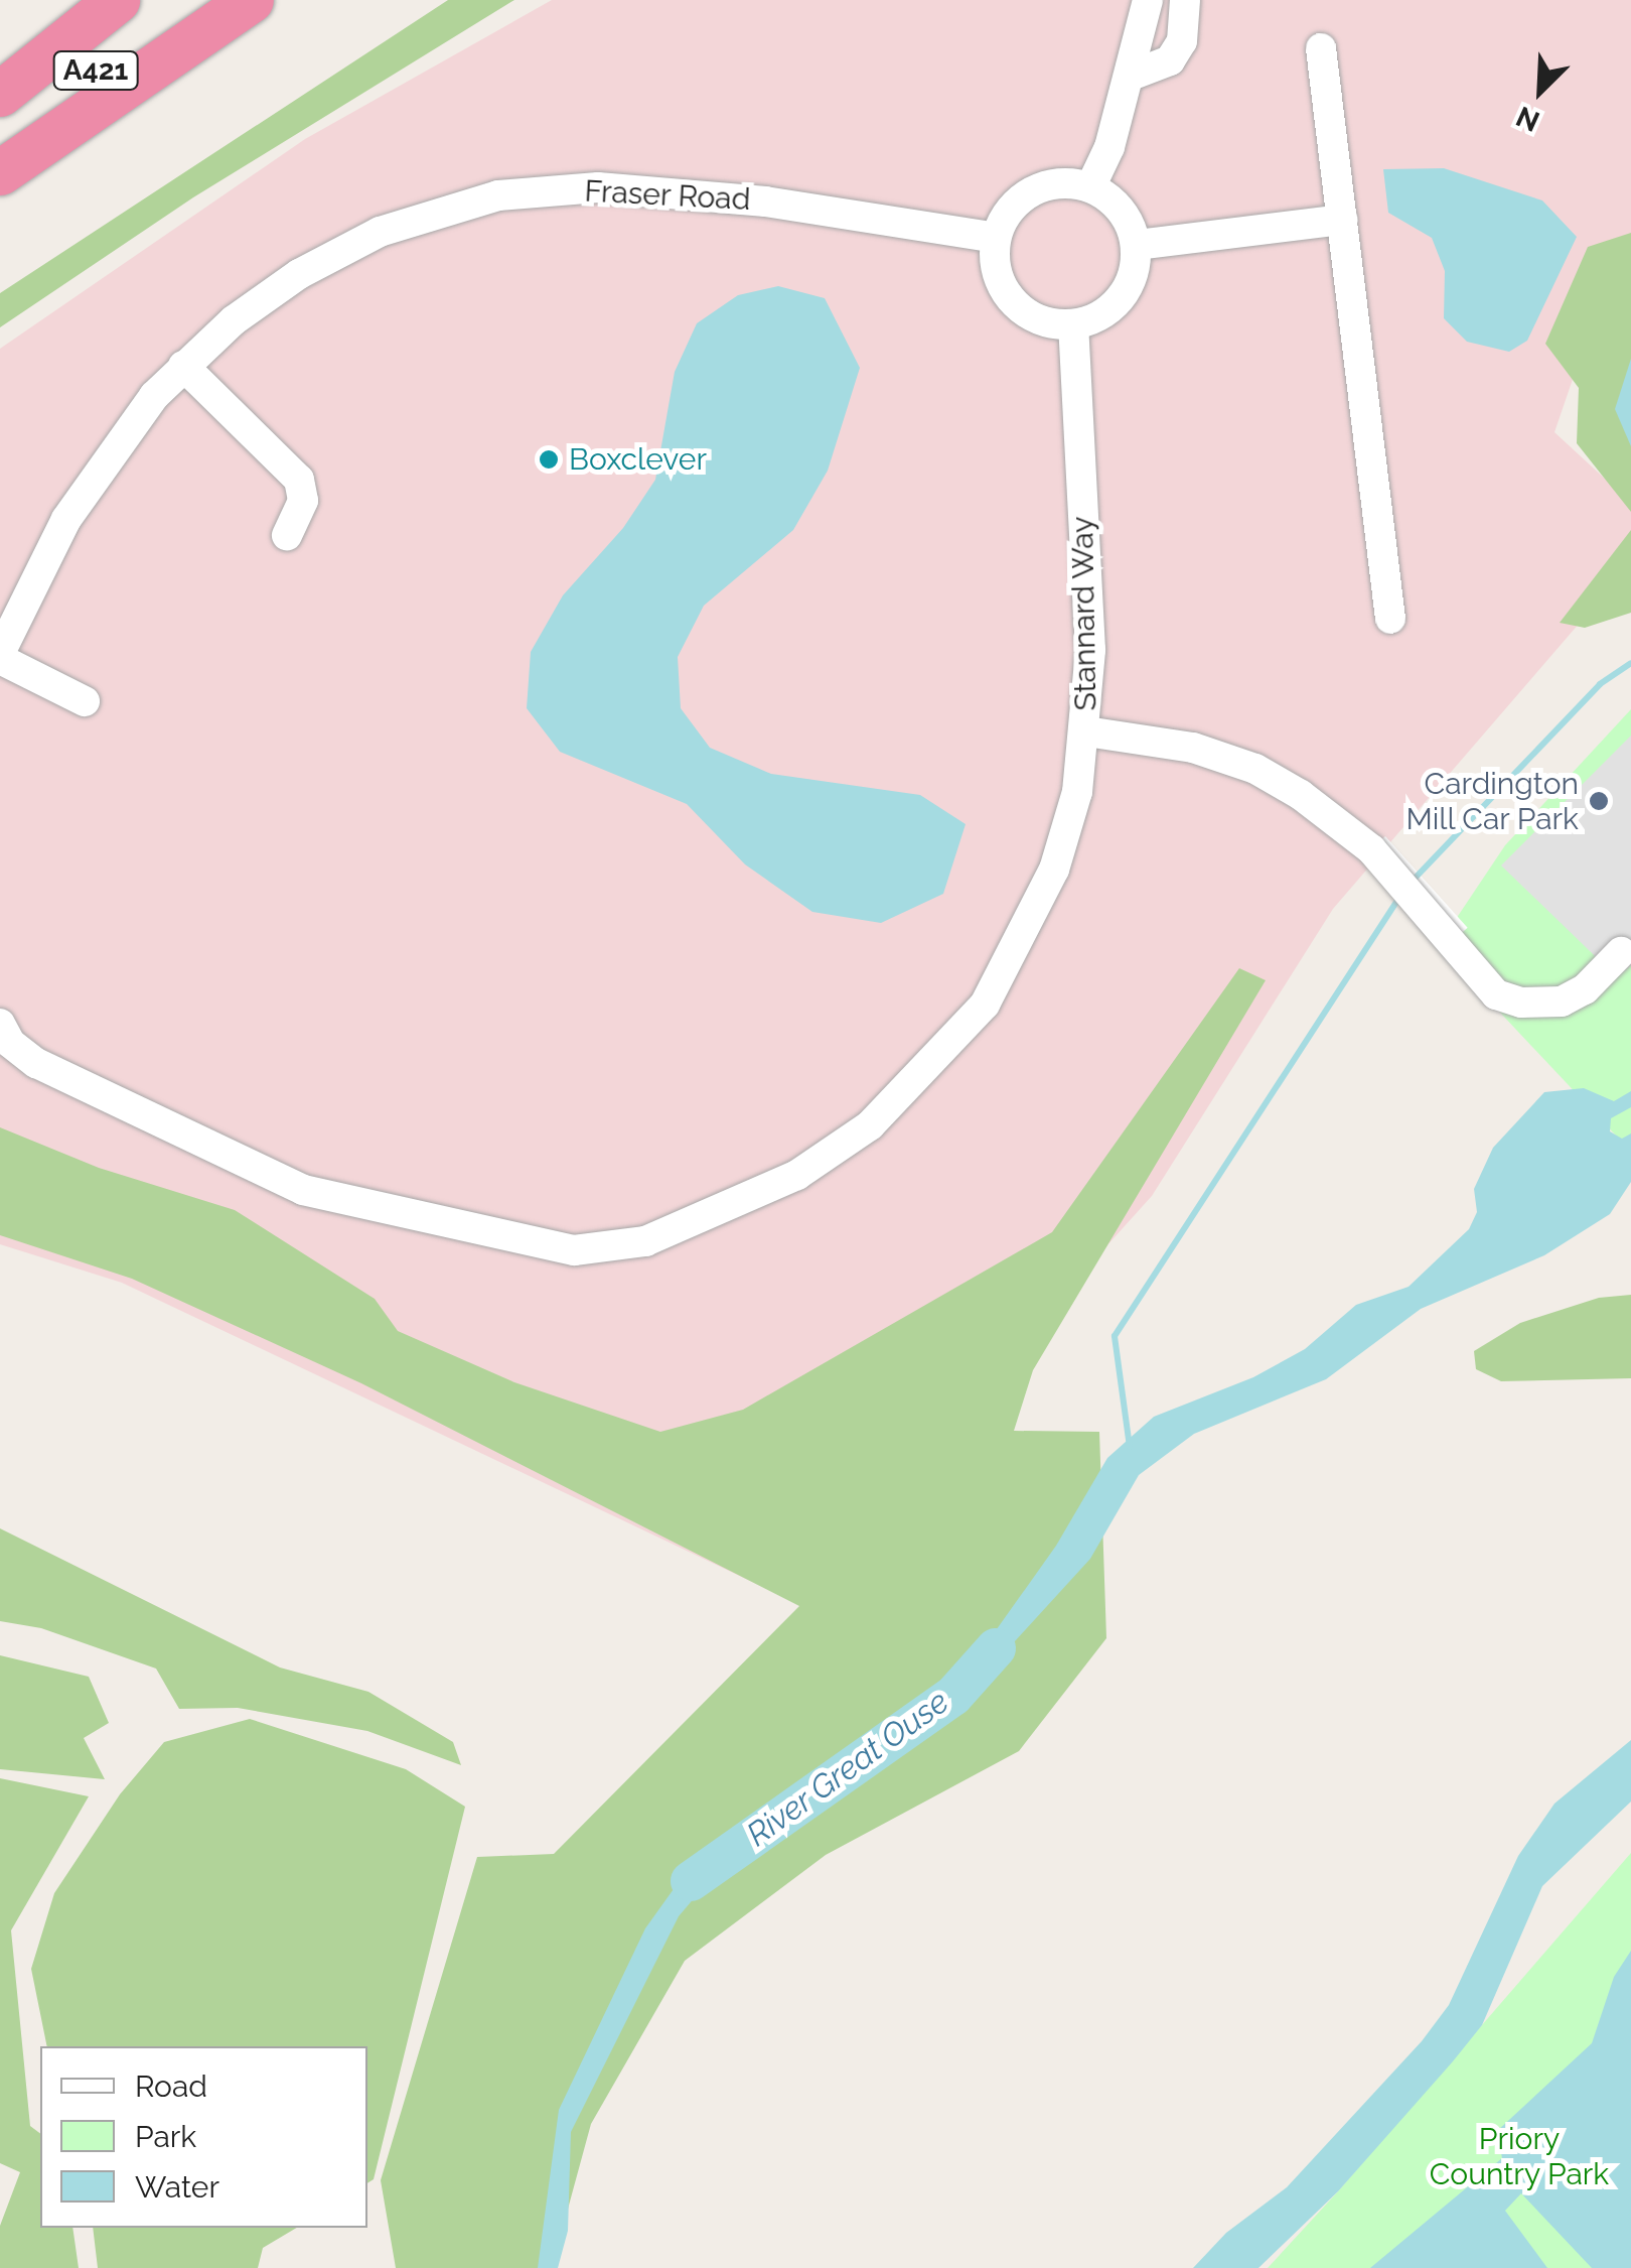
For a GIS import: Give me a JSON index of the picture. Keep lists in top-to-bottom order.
{
  "streets": {
    "highway": ["A421"],
    "street": ["Fraser Road", "Stannard Way"]
  },
  "crossings": [
    ["Fraser Road", "Stannard Way"]
  ],
  "water": ["River Great Ouse"],
  "parks": ["Priory Country Park"],
  "places": ["Boxclever", "Cardington Mill Car Park"],
  "legend": ["Road", "Park", "Water"],
  "north": "bottom left"
}
